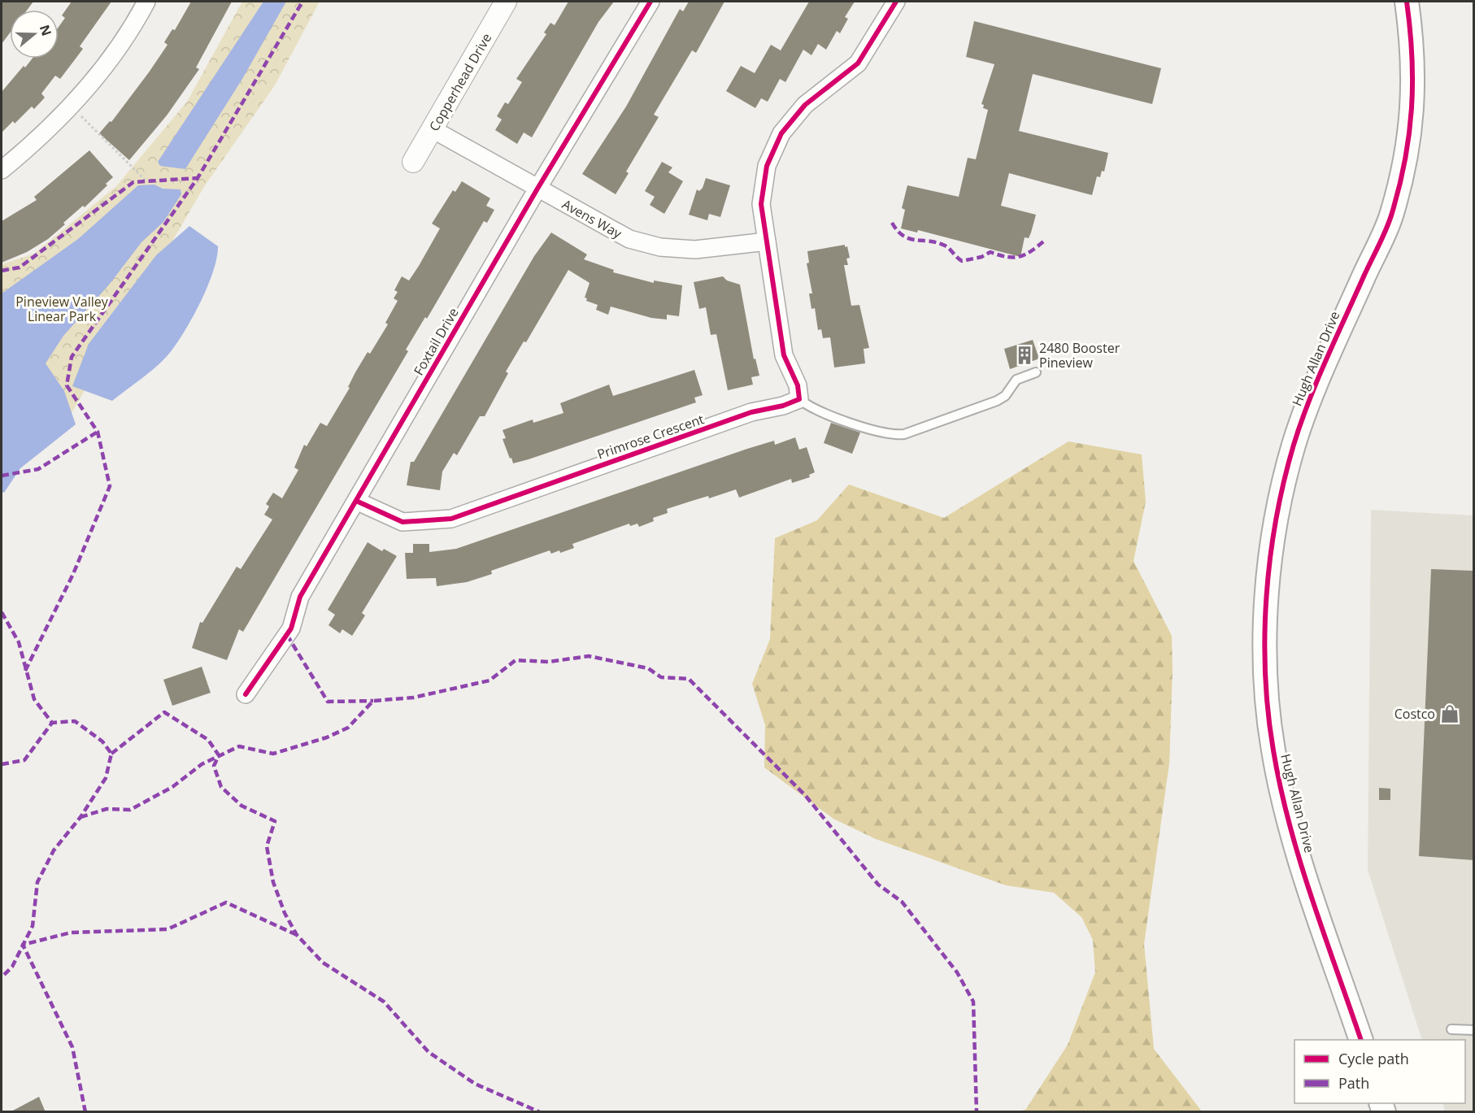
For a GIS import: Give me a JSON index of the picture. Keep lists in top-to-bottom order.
{
  "streets": {
    "main road": ["Hugh Allan Drive"],
    "street": [
      "Copperhead Drive",
      "Avens Way",
      "Foxtail Drive",
      "Primrose Crescent"
    ]
  },
  "crossings": [
    ["Copperhead Drive", "Avens Way"],
    ["Avens Way", "Foxtail Drive"],
    ["Foxtail Drive", "Primrose Crescent"]
  ],
  "parks": ["Pineview Valley Linear Park"],
  "places": {
    "building": ["2480 Booster Pineview"],
    "shop": ["Costco"]
  },
  "legend": ["Cycle path", "Path"],
  "north": "right"
}
